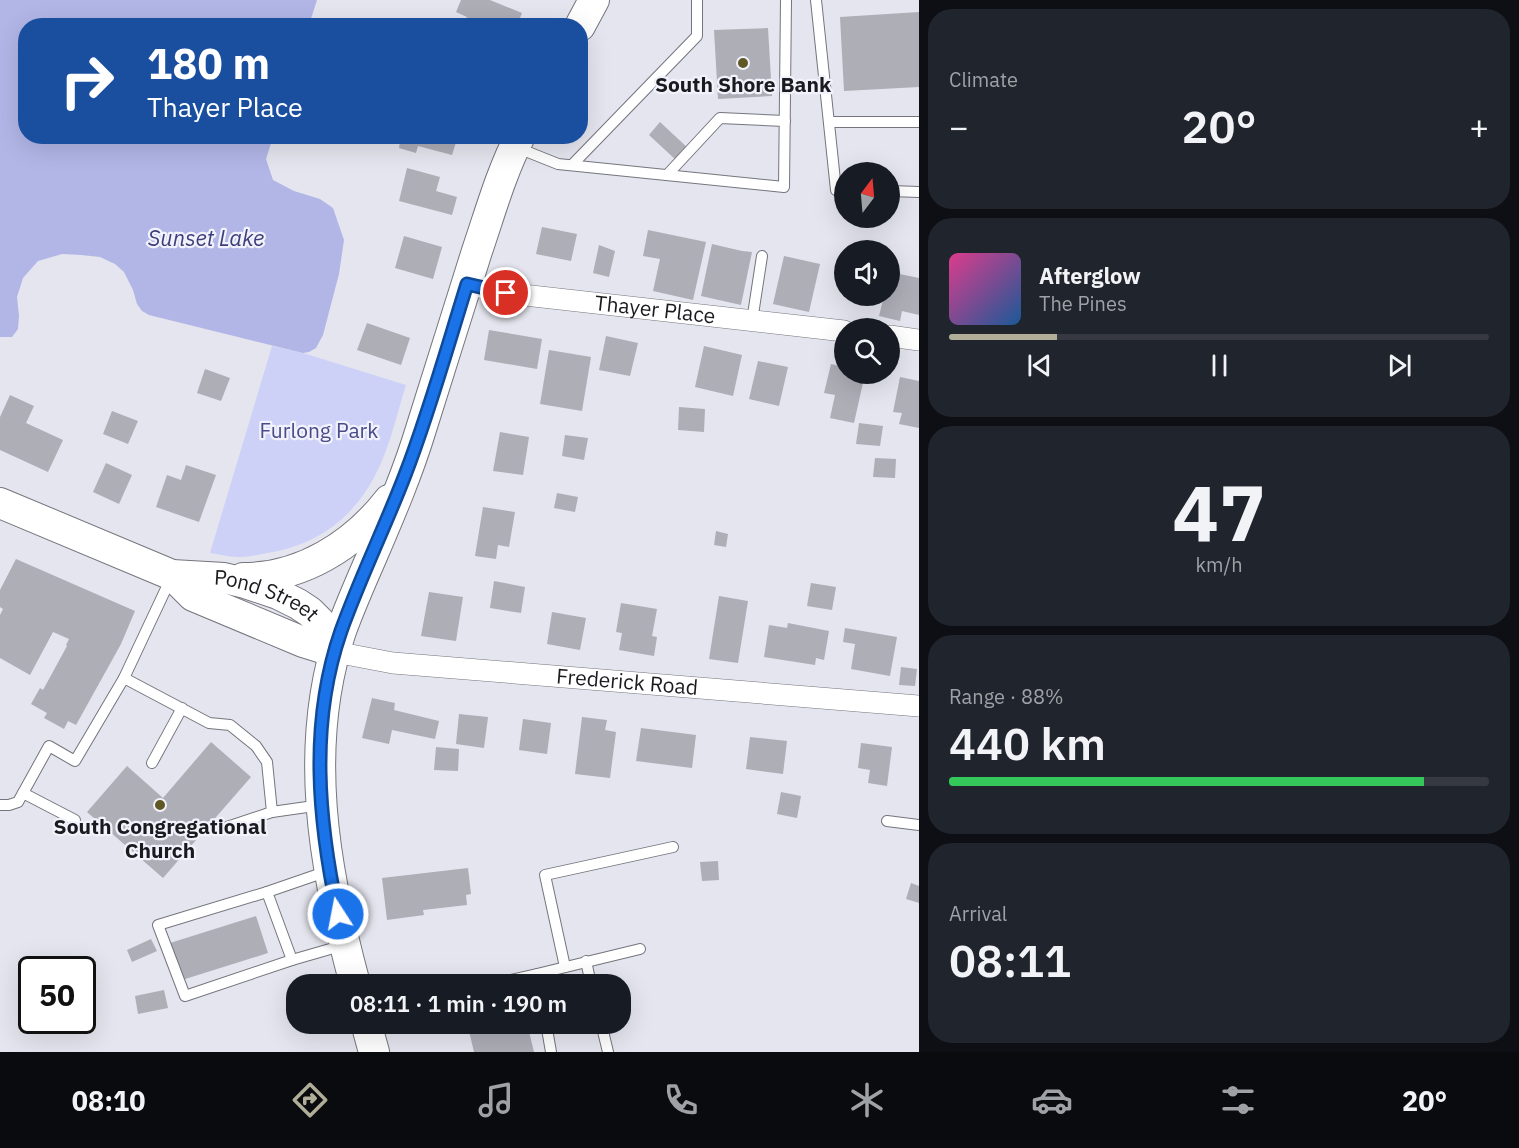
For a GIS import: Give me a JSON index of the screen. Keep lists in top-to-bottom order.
{
  "streets": {
    "main road": ["Pond Street"],
    "street": ["Thayer Place", "Frederick Road"]
  },
  "crossings": [
    ["Pond Street", "Frederick Road"]
  ],
  "water": ["Sunset Lake"],
  "parks": ["Furlong Park"],
  "places": ["South Shore Bank", "South Congregational Church"],
  "north": "top",
  "page": {
    "tile": [
      "Climate",
      ["47", "km/h"],
      ["Range · 88%", "440 km"],
      ["Arrival", "08:11"]
    ],
    "turn": ["180 m", "Thayer Place"],
    "heat": ["−", "20°", "+"],
    "song": ["Afterglow", "The Pines"],
    "limit": "50",
    "trip": "08:11 · 1 min · 190 m",
    "tabs": ["08:10", "20°"]
  }
}
